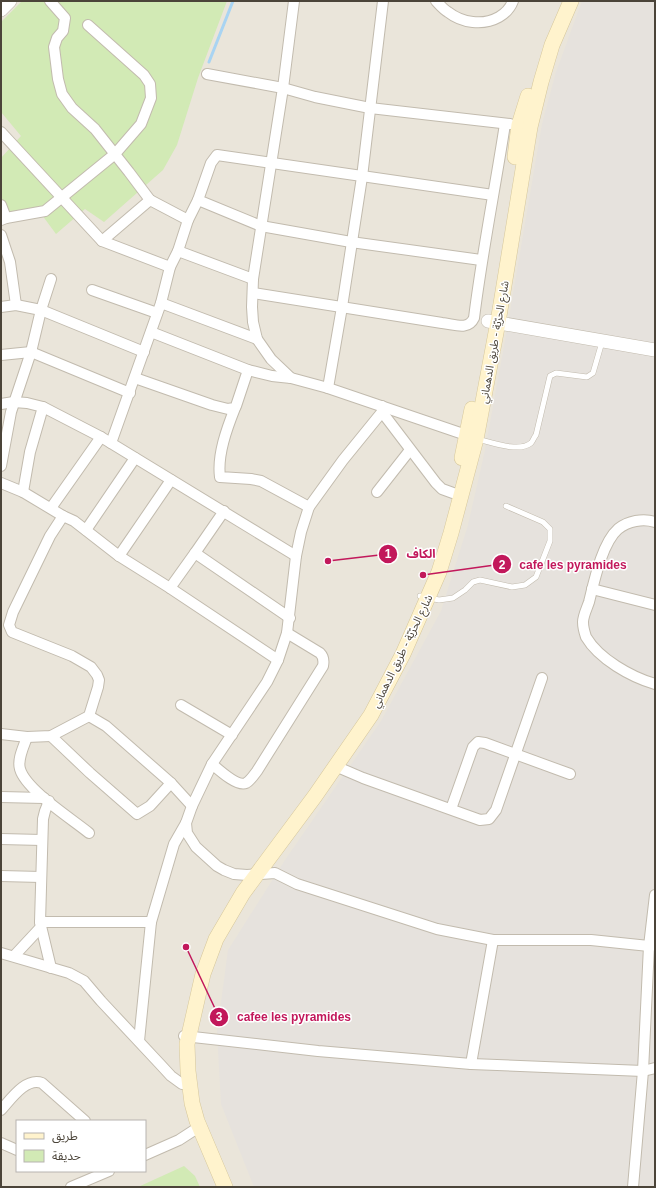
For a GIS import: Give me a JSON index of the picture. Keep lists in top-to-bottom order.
{
  "streets": {
    "main road": ["شارع الحرّيّة - طريق الدهماني"]
  },
  "places": ["الكاف", "cafe les pyramides", "cafee les pyramides"],
  "legend": ["طريق", "حديقة"]
}
